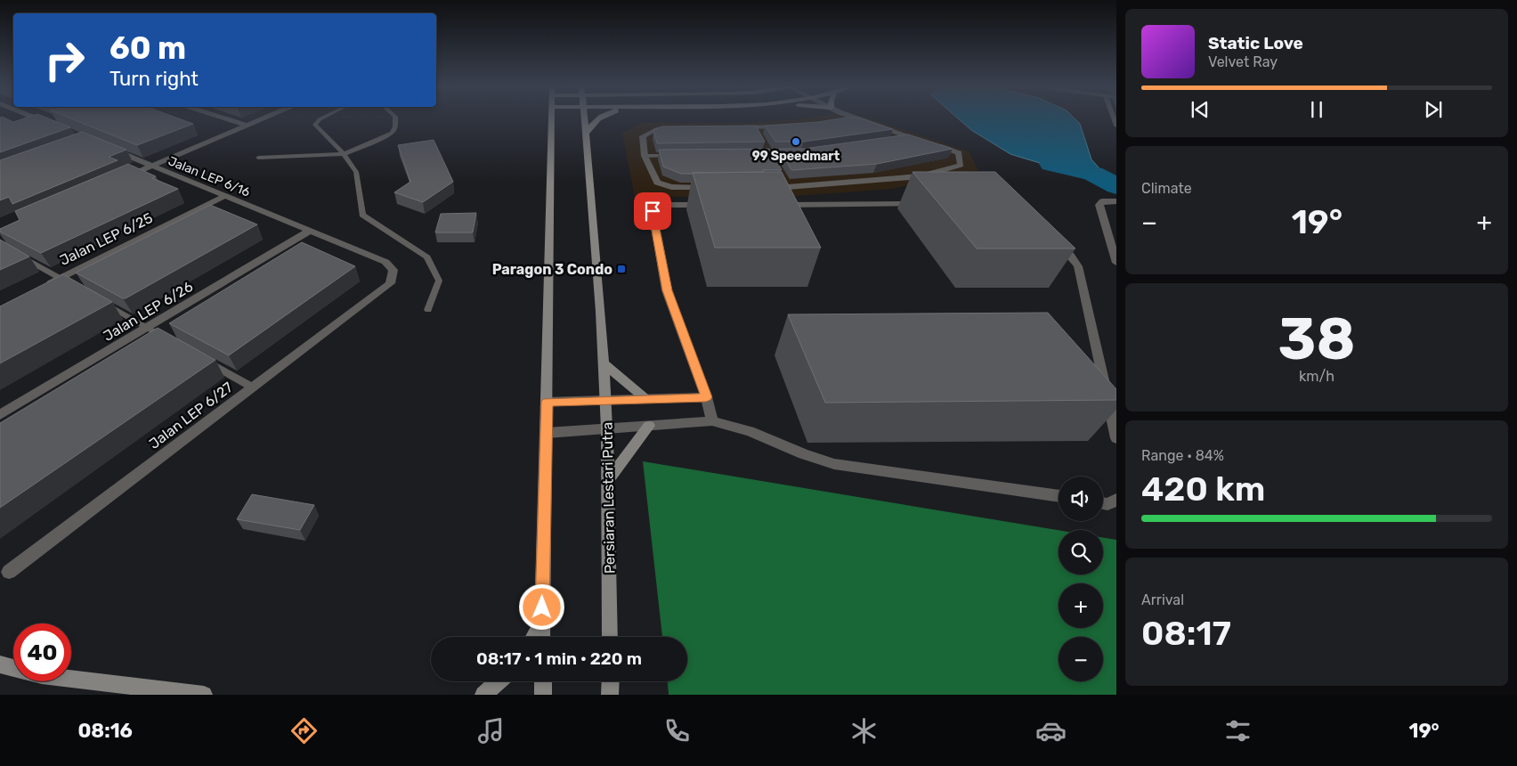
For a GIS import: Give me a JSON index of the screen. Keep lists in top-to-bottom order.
{
  "streets": {
    "street": [
      "Jalan LEP 6/16",
      "Jalan LEP 6/25",
      "Jalan LEP 6/26",
      "Jalan LEP 6/27",
      "Persiaran Lestari Putra"
    ]
  },
  "crossings": [
    ["Jalan LEP 6/16", "Jalan LEP 6/25"],
    ["Jalan LEP 6/16", "Jalan LEP 6/26"],
    ["Jalan LEP 6/16", "Jalan LEP 6/27"]
  ],
  "places": {
    "other": ["99 Speedmart"],
    "transit": ["Paragon 3 Condo"]
  },
  "page": {
    "turn": ["60 m", "Turn right"],
    "song": ["Static Love", "Velvet Ray"],
    "tile": [
      "Climate",
      ["38", "km/h"],
      ["Range · 84%", "420 km"],
      ["Arrival", "08:17"]
    ],
    "heat": ["−", "19°", "+"],
    "map_buttons": ["+", "−"],
    "limit": "40",
    "trip": "08:17 · 1 min · 220 m",
    "tabs": ["08:16", "19°"]
  }
}
